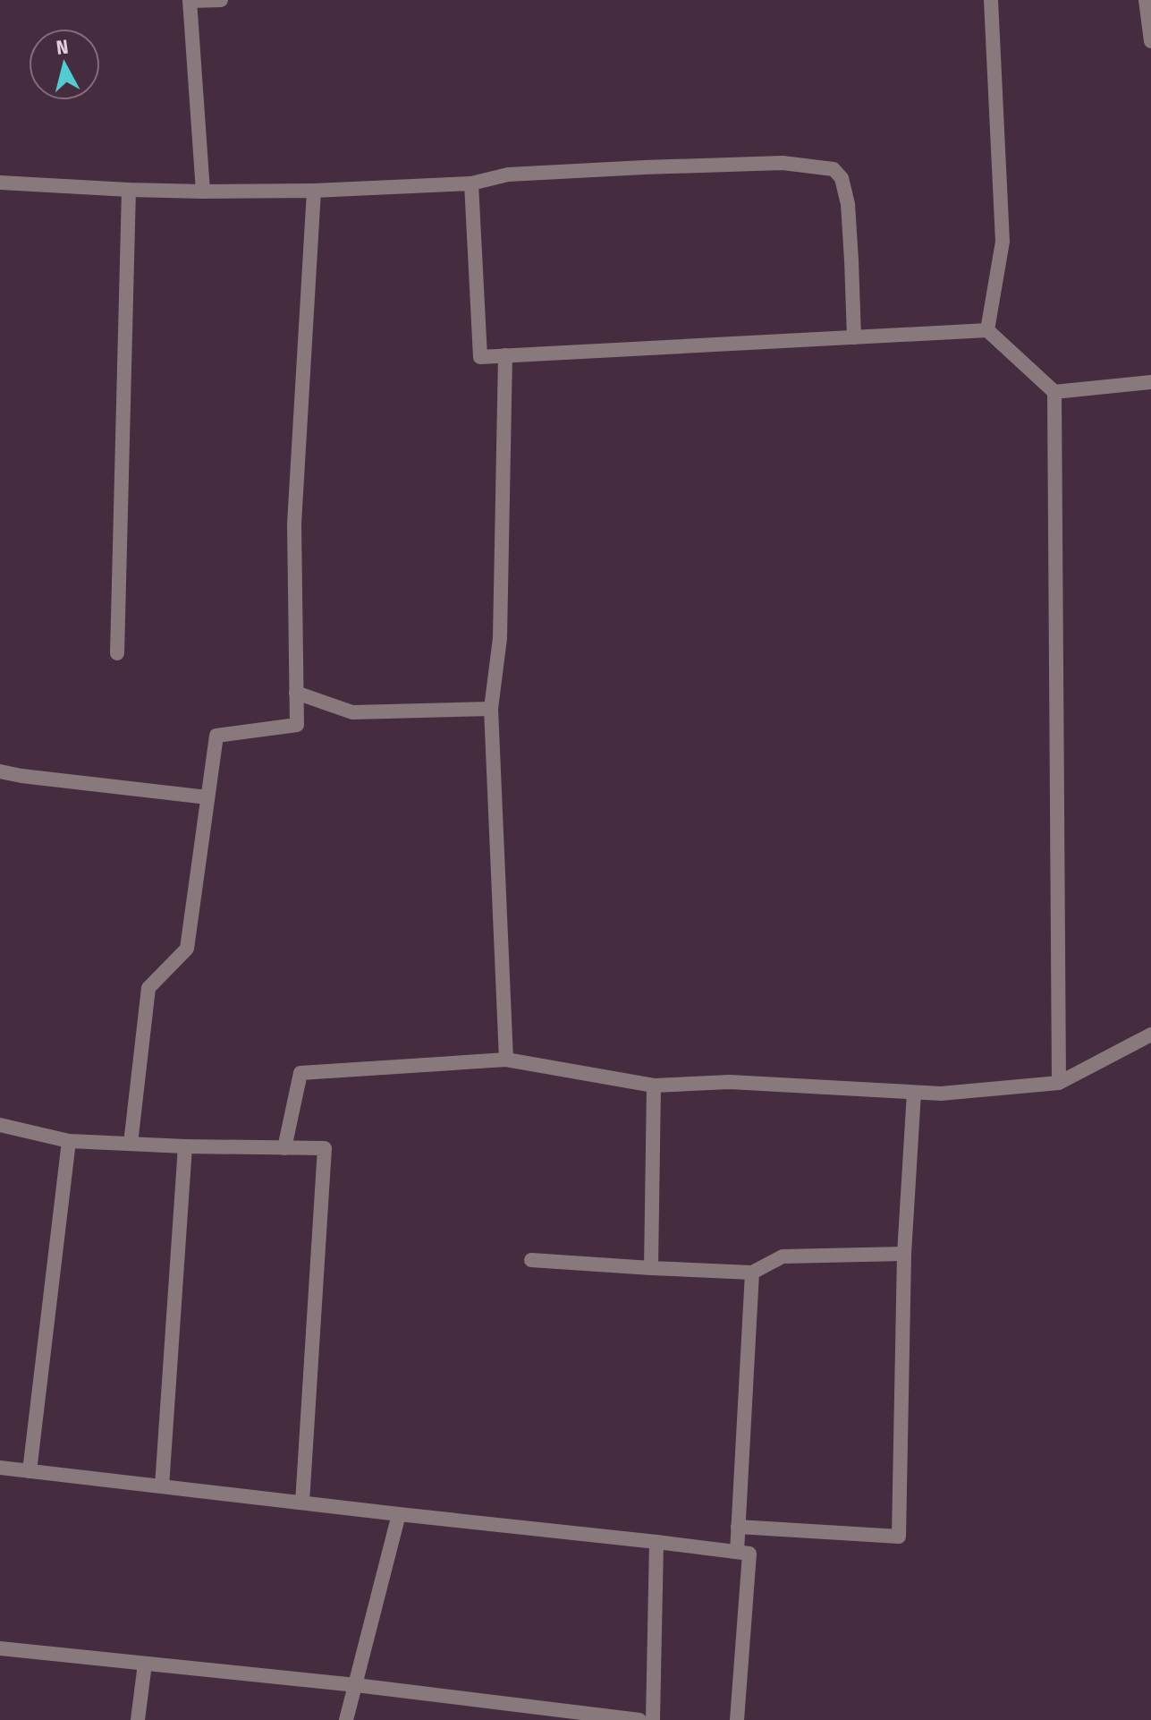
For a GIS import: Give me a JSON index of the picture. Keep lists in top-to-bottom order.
{
  "north": "top"
}
